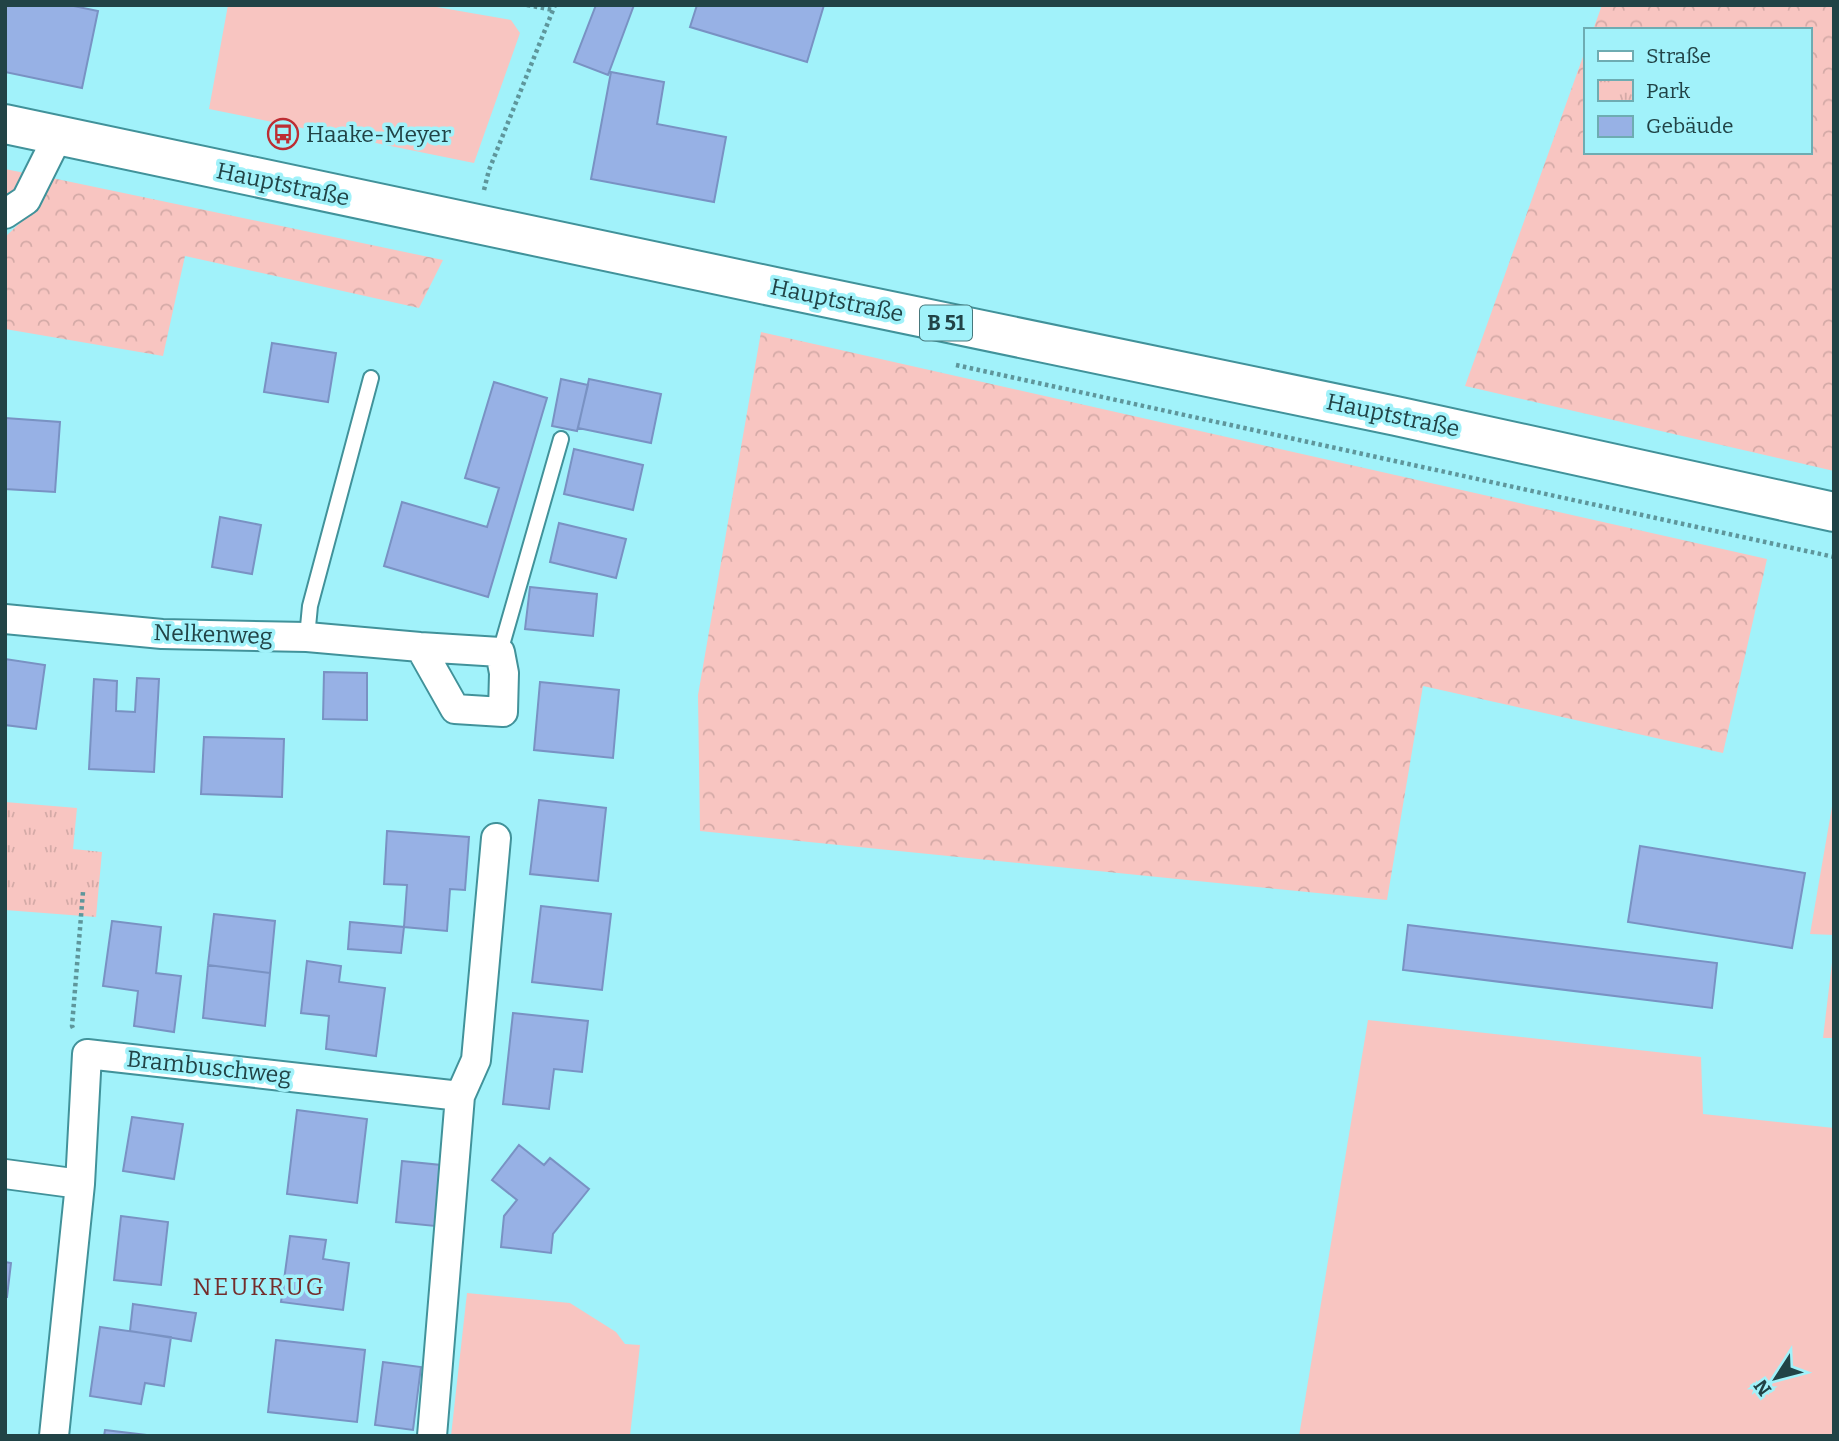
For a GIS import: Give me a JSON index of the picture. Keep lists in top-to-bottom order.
{
  "streets": {
    "main road": ["Hauptstraße", "B 51"],
    "street": ["Nelkenweg", "Brambuschweg"]
  },
  "districts": ["NEUKRUG"],
  "places": {
    "bus stop": ["Haake-Meyer"]
  },
  "legend": ["Straße", "Park", "Gebäude"],
  "north": "bottom left"
}
